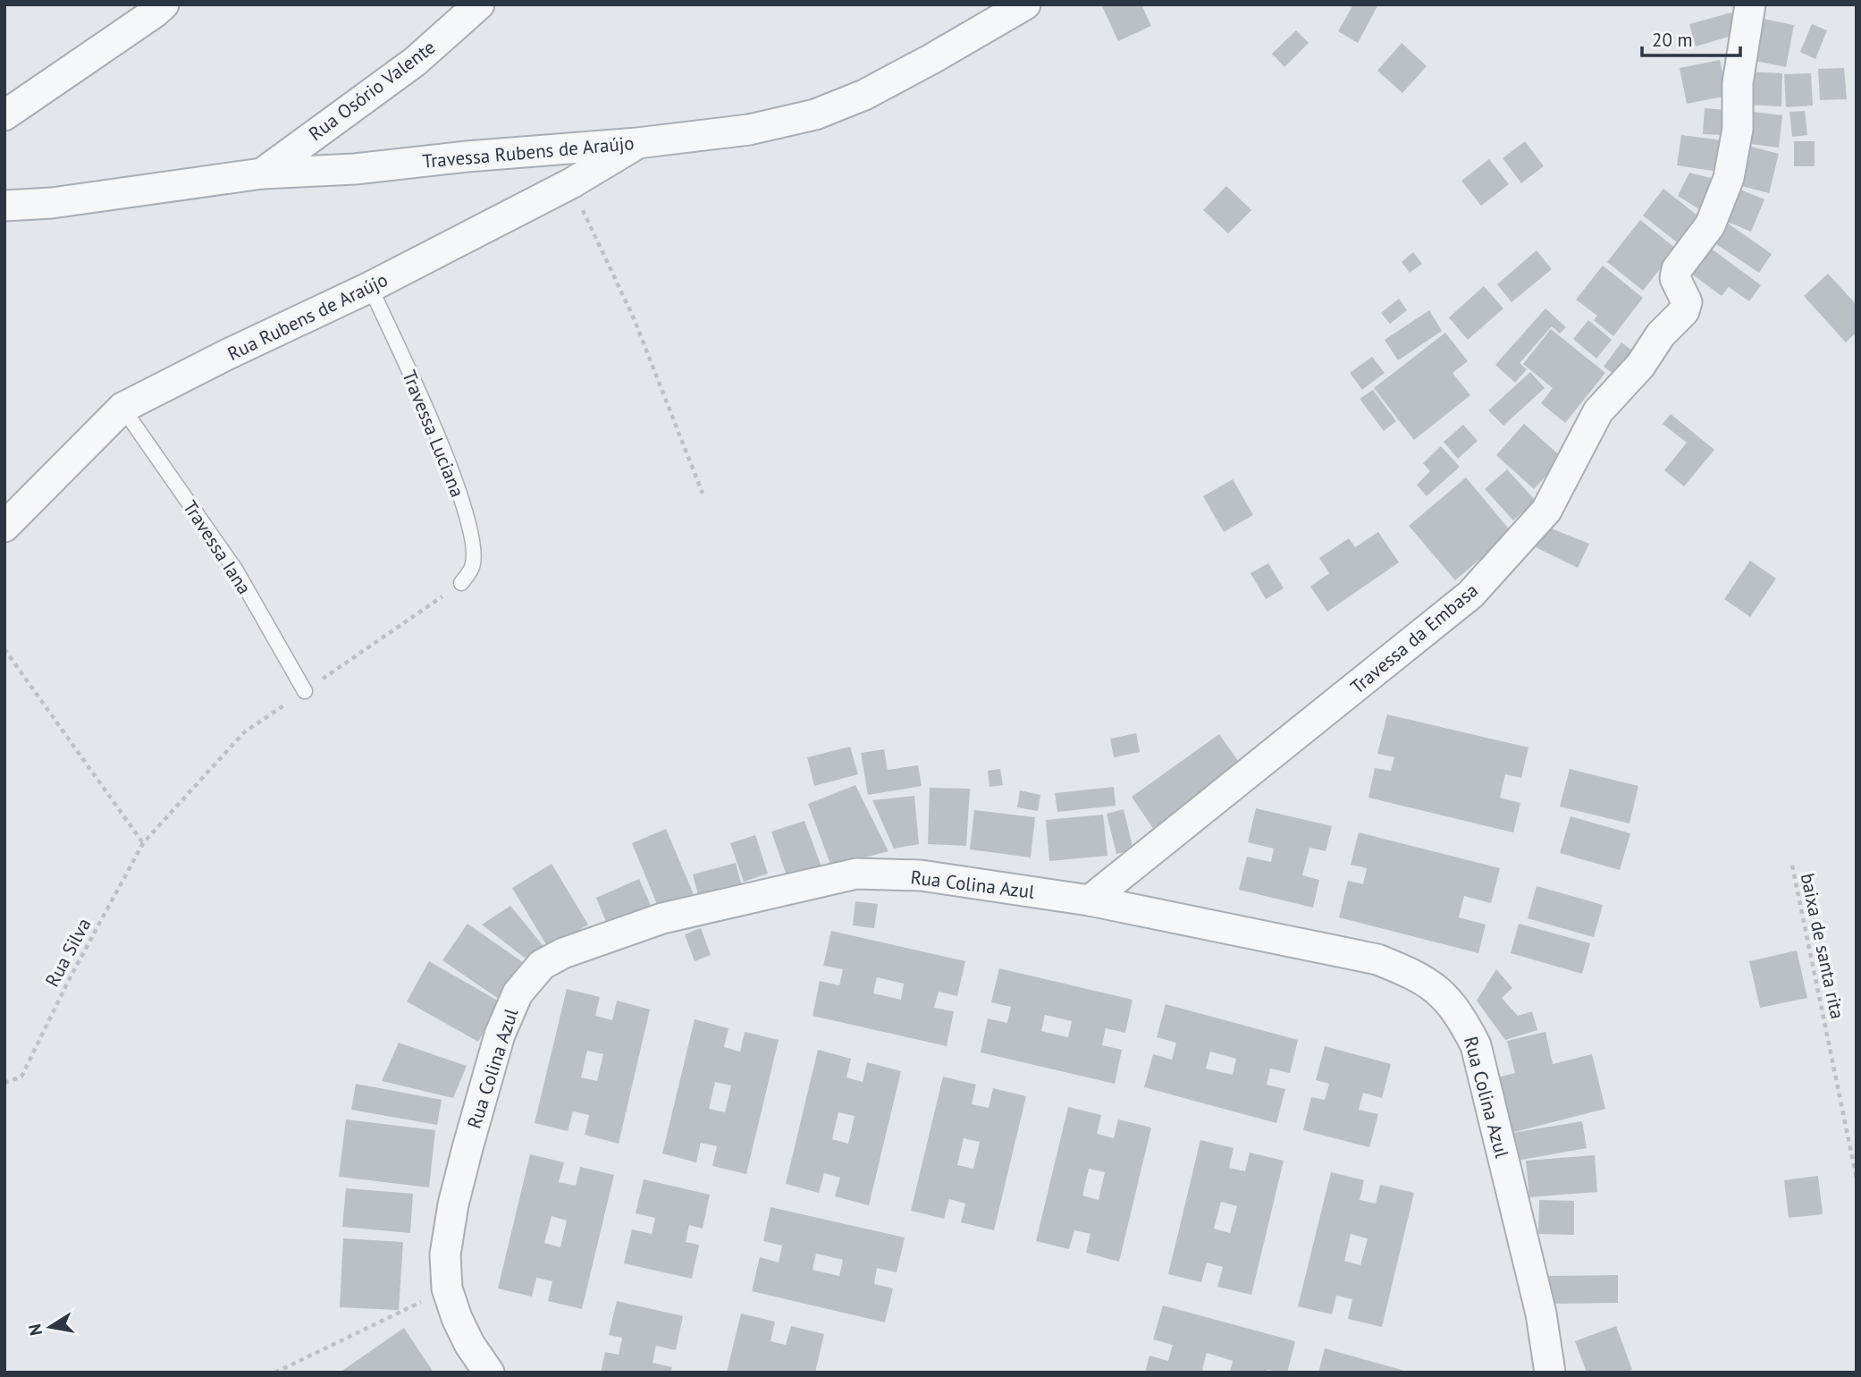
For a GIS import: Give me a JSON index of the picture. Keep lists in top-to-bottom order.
{
  "streets": {
    "street": [
      "Rua Osório Valente",
      "Travessa Rubens de Araújo",
      "Rua Rubens de Araújo",
      "Travessa da Embasa",
      "Rua Colina Azul"
    ],
    "lane": ["Travessa Luciana", "Travessa Iana"],
    "path": ["baixa de santa rita", "Rua Silva"]
  },
  "crossings": [
    ["Rua Osório Valente", "Travessa Rubens de Araújo"],
    ["Travessa Rubens de Araújo", "Rua Rubens de Araújo"],
    ["Rua Rubens de Araújo", "Travessa Luciana"],
    ["Rua Rubens de Araújo", "Travessa Iana"],
    ["Travessa Luciana", "Rua Silva"],
    ["Travessa Iana", "Rua Silva"],
    ["Travessa da Embasa", "Rua Colina Azul"]
  ],
  "scale_bar": "20 m",
  "north": "left"
}
